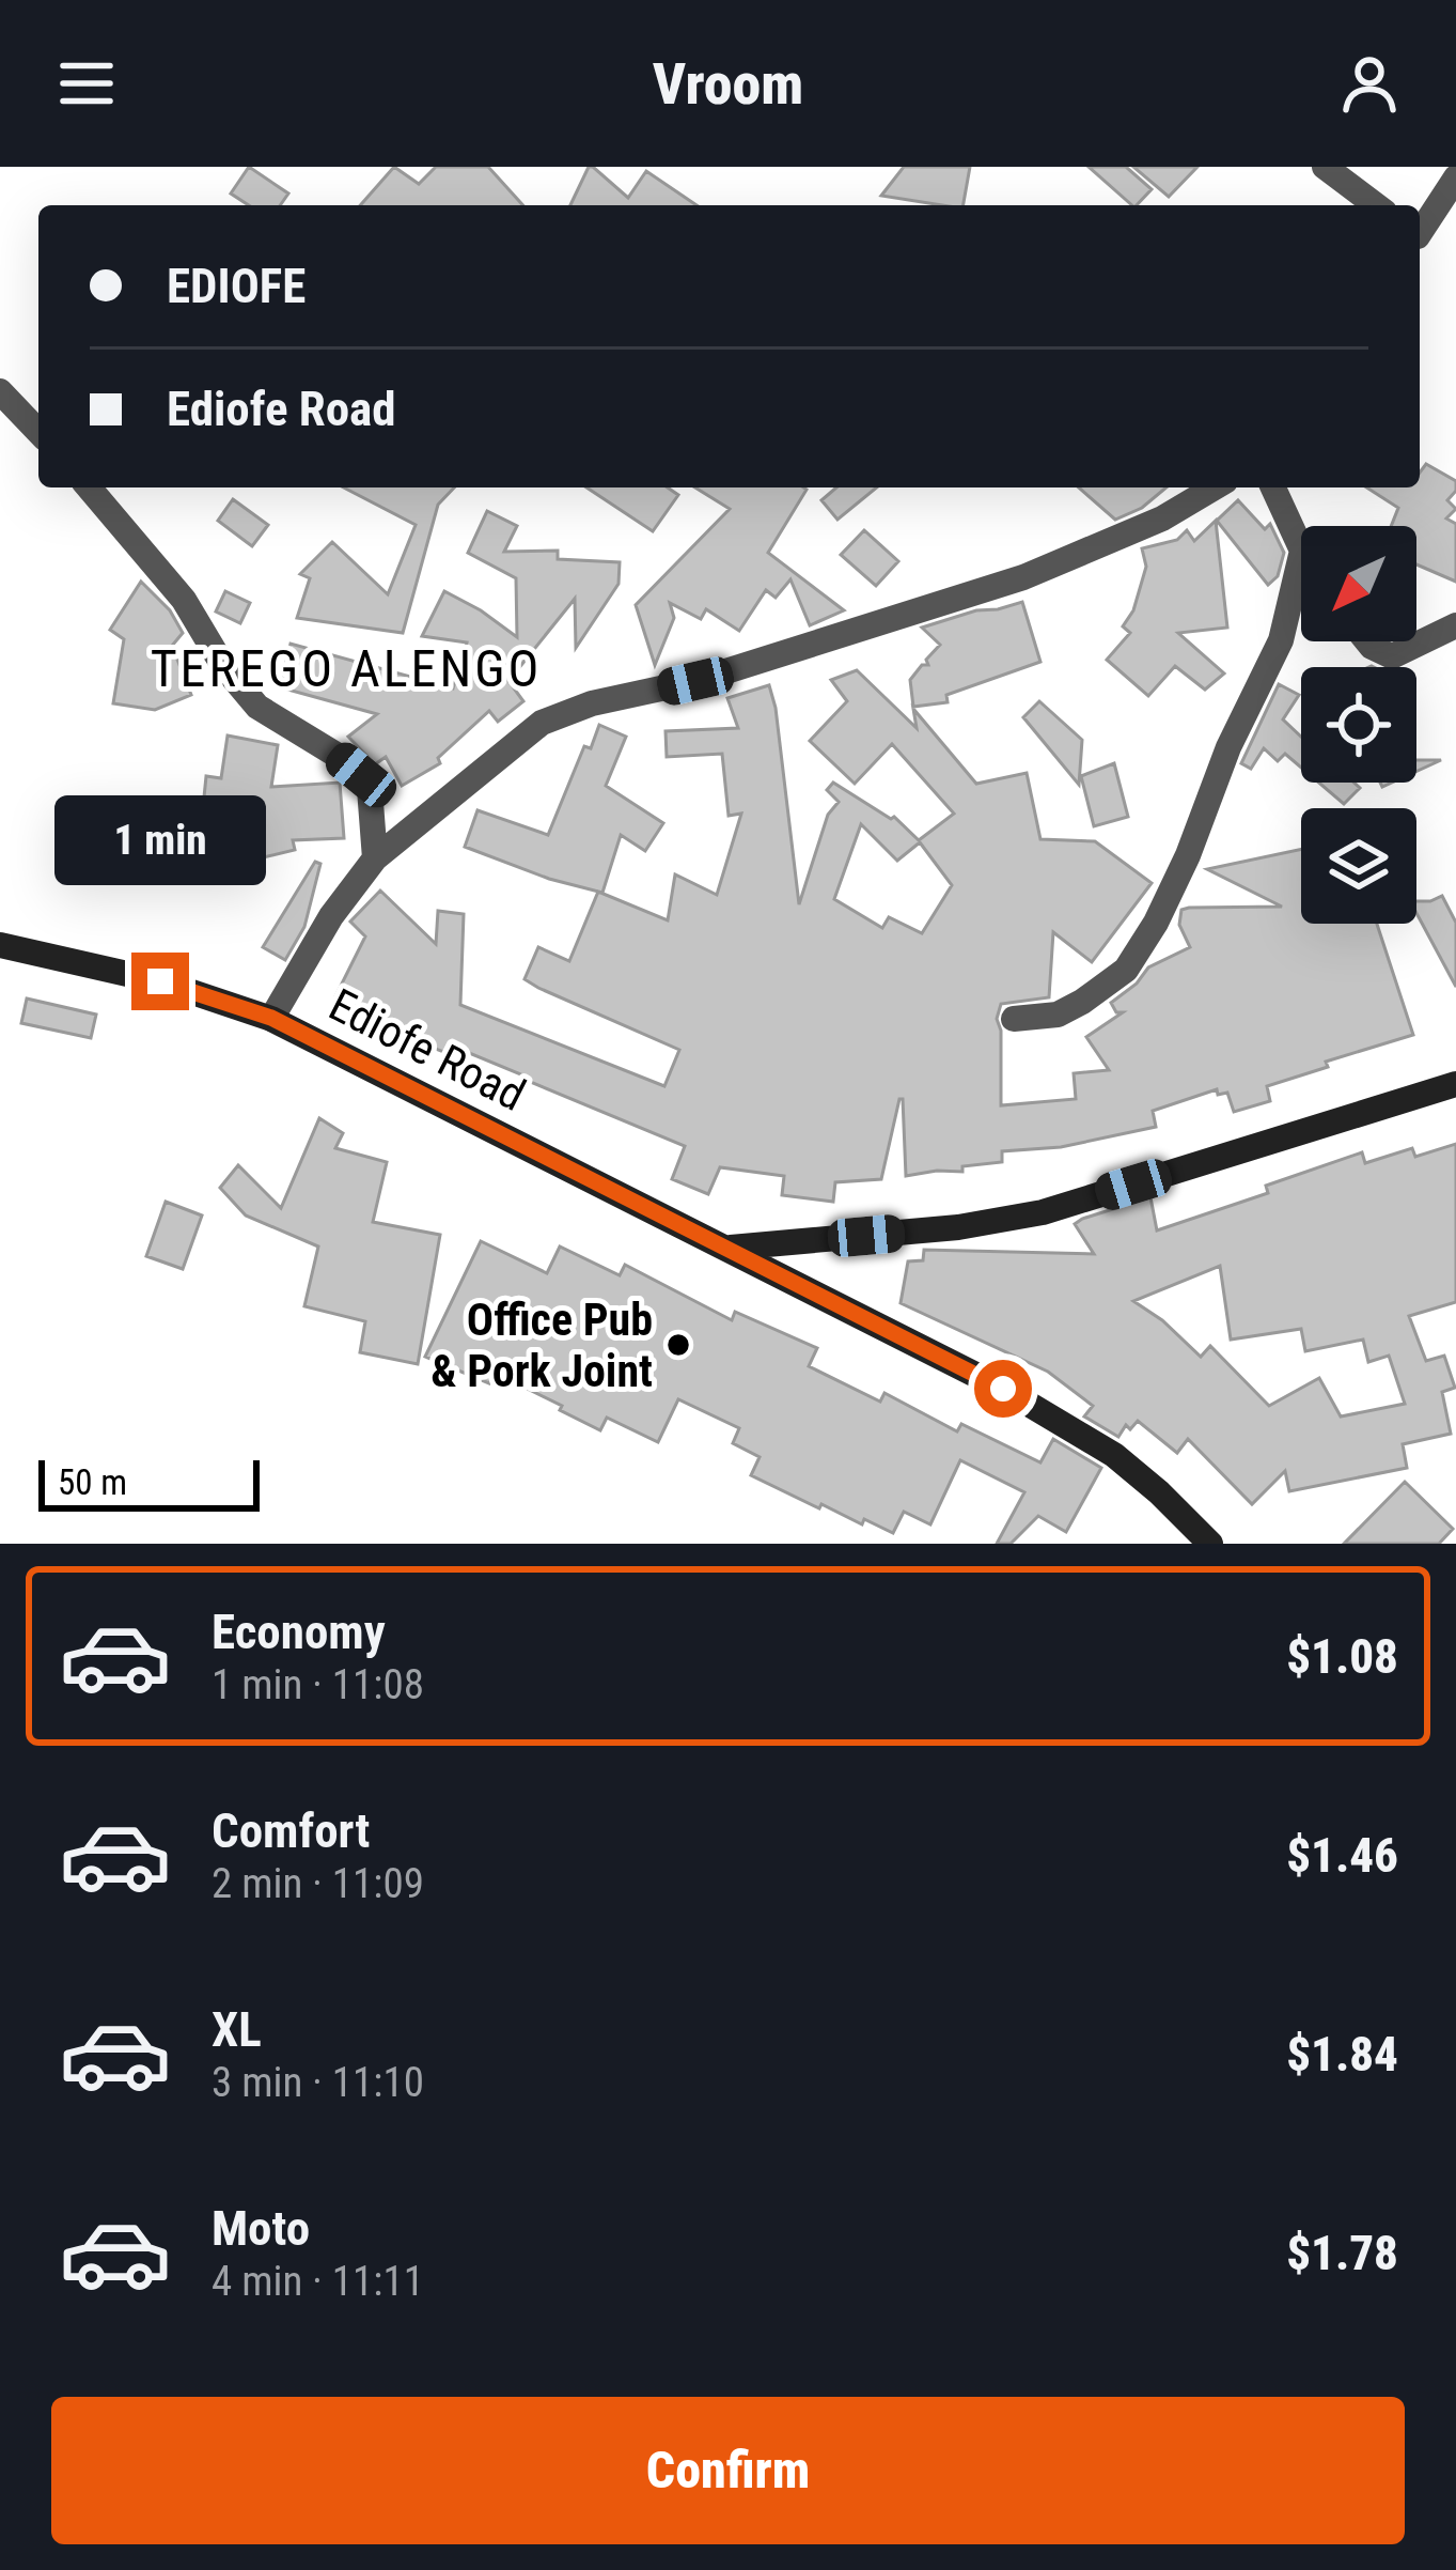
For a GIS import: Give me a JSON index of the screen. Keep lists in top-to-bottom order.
{
  "streets": {
    "street": ["Ediofe Road"]
  },
  "districts": ["TEREGO ALENGO"],
  "places": ["Office Pub & Pork Joint"],
  "scale_bar": "50 m",
  "north": "bottom left",
  "page": {
    "header": "Vroom",
    "banner": ["EDIOFE", "Ediofe Road"],
    "bubble": "1 min",
    "scale": "50 m",
    "list": [
      {
        "name": "Economy",
        "note": "1 min · 11:08",
        "value": "$1.08"
      },
      {
        "name": "Comfort",
        "note": "2 min · 11:09",
        "value": "$1.46"
      },
      {
        "name": "XL",
        "note": "3 min · 11:10",
        "value": "$1.84"
      },
      {
        "name": "Moto",
        "note": "4 min · 11:11",
        "value": "$1.78"
      }
    ],
    "buttons": "Confirm"
  }
}
